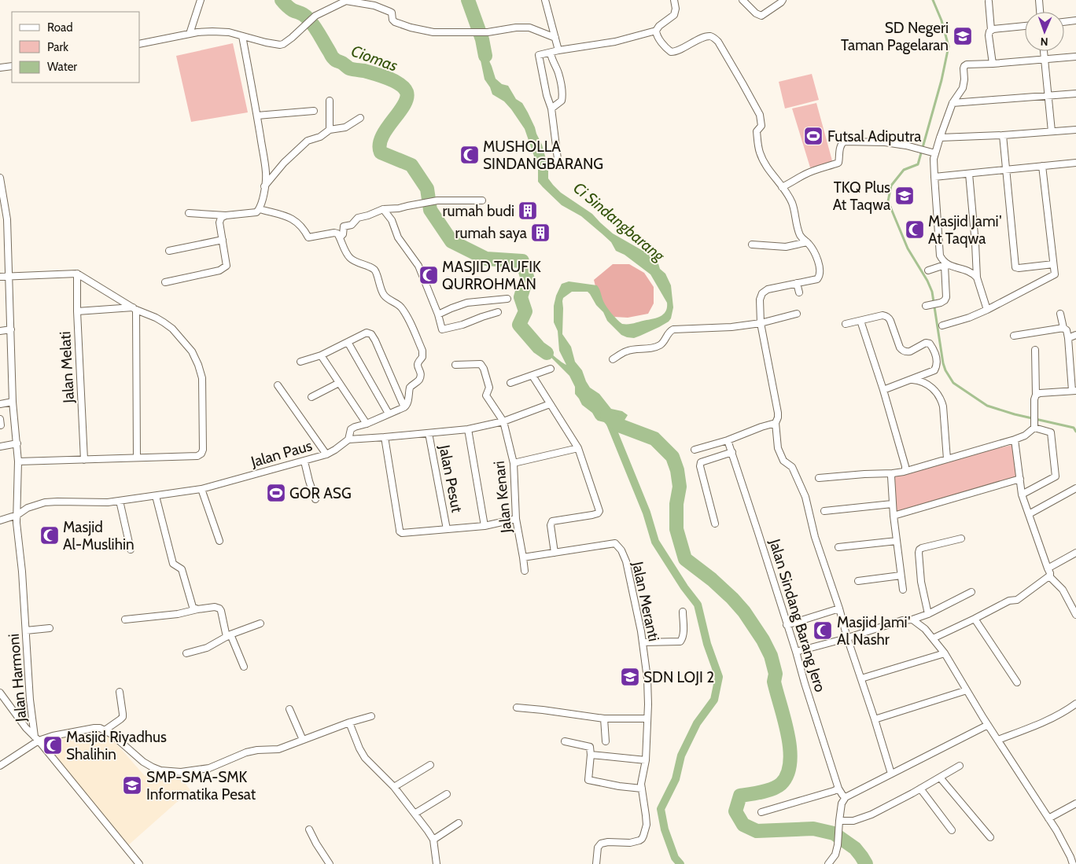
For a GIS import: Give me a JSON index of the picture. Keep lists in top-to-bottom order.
{
  "streets": {
    "street": [
      "Jalan Melati",
      "Jalan Paus",
      "Jalan Pesut",
      "Jalan Kenari",
      "Jalan Meranti",
      "Jalan Sindang Barang Jero",
      "Jalan Harmoni"
    ]
  },
  "crossings": [
    ["Jalan Paus", "Jalan Harmoni"],
    ["Jalan Kenari", "Jalan Meranti"]
  ],
  "water": ["Ciomas", "Ci Sindangbarang"],
  "places": {
    "school or university": [
      "SD Negeri Taman Pagelaran",
      "TKQ Plus At Taqwa",
      "SDN LOJI 2",
      "SMP-SMA-SMK Informatika Pesat"
    ],
    "sports": ["Futsal Adiputra", "GOR ASG"],
    "mosque": [
      "MUSHOLLA SINDANGBARANG",
      "Masjid Jami' At Taqwa",
      "MASJID TAUFIK QURROHMAN",
      "Masjid Al-Muslihin",
      "Masjid Jami' Al Nashr",
      "Masjid Riyadhus Shalihin"
    ],
    "building": ["rumah budi", "rumah saya"]
  },
  "legend": ["Road", "Park", "Water"],
  "north": "bottom"
}
